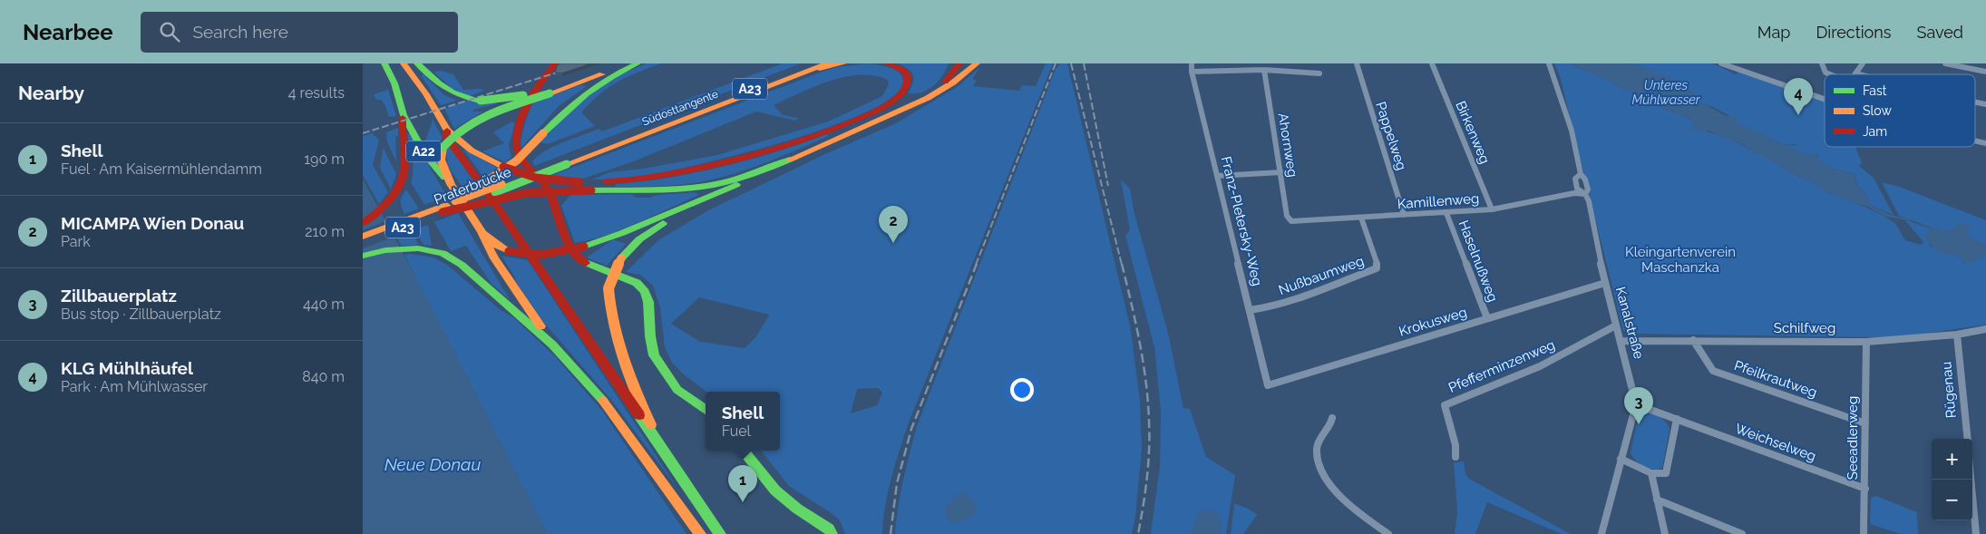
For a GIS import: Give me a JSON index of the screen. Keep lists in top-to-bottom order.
{
  "streets": {
    "main road": [
      "A23",
      "Südosttangente",
      "A22",
      "Praterbrücke"
    ],
    "street": [
      "Birkenweg",
      "Pappelweg",
      "Ahornweg",
      "Kamillenweg",
      "Franz-Pletersky-Weg",
      "Haselnußweg",
      "Nußbaumweg",
      "Krokusweg",
      "Kanalstraße",
      "Schilfweg",
      "Pfefferminzenweg",
      "Pfeilkrautweg",
      "Rügenau",
      "Seeadlerweg",
      "Weichselweg"
    ]
  },
  "crossings": [
    ["Südosttangente", "Praterbrücke"],
    ["Birkenweg", "Kamillenweg"],
    ["Pappelweg", "Kamillenweg"],
    ["Ahornweg", "Kamillenweg"],
    ["Kamillenweg", "Haselnußweg"],
    ["Kamillenweg", "Nußbaumweg"],
    ["Kamillenweg", "Kanalstraße"],
    ["Franz-Pletersky-Weg", "Nußbaumweg"],
    ["Franz-Pletersky-Weg", "Krokusweg"],
    ["Haselnußweg", "Krokusweg"],
    ["Krokusweg", "Kanalstraße"],
    ["Kanalstraße", "Schilfweg"],
    ["Kanalstraße", "Pfefferminzenweg"],
    ["Kanalstraße", "Weichselweg"],
    ["Schilfweg", "Pfeilkrautweg"],
    ["Schilfweg", "Rügenau"],
    ["Schilfweg", "Seeadlerweg"],
    ["Pfeilkrautweg", "Seeadlerweg"],
    ["Seeadlerweg", "Weichselweg"]
  ],
  "water": ["Unteres Mühlwasser", "Neue Donau"],
  "parks": ["Kleingartenverein Maschanzka"],
  "legend": ["Fast", "Slow", "Jam"],
  "page": {
    "header": "Nearbee",
    "search": "Search here",
    "nav": ["Map", "Directions", "Saved"],
    "heading": ["Nearby", "4 results"],
    "pins": [
      "4",
      "2",
      "3",
      "1"
    ],
    "list": [
      {
        "mark": "1",
        "name": "Shell",
        "note": "Fuel · Am Kaisermühlendamm",
        "value": "190 m"
      },
      {
        "mark": "2",
        "name": "MICAMPA Wien Donau",
        "note": "Park",
        "value": "210 m"
      },
      {
        "mark": "3",
        "name": "Zillbauerplatz",
        "note": "Bus stop · Zillbauerplatz",
        "value": "440 m"
      },
      {
        "mark": "4",
        "name": "KLG Mühlhäufel",
        "note": "Park · Am Mühlwasser",
        "value": "840 m"
      }
    ],
    "popup": ["Shell", "Fuel"],
    "map_buttons": ["+", "−"]
  }
}
